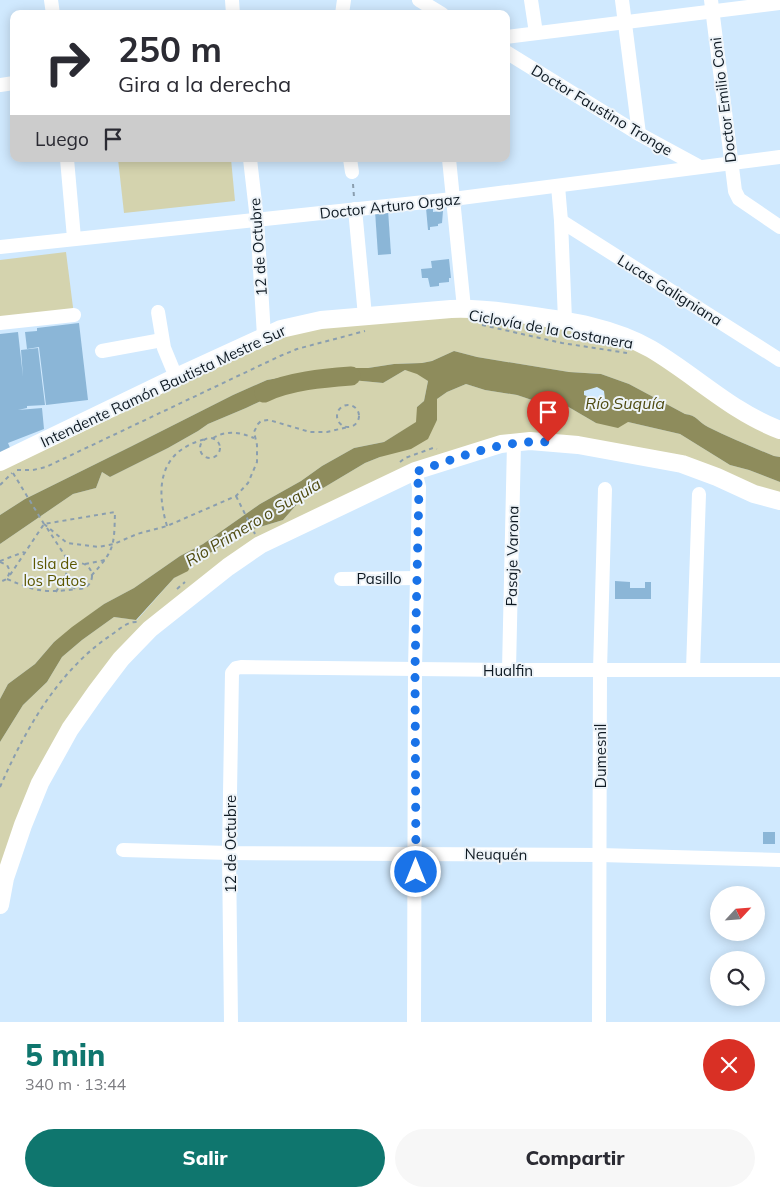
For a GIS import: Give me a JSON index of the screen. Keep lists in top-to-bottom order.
{
  "streets": {
    "main road": ["Intendente Ramón Bautista Mestre Sur"],
    "street": [
      "Doctor Emilio Coni",
      "Doctor Faustino Tronge",
      "Doctor Arturo Orgaz",
      "12 de Octubre",
      "Lucas Galigniana",
      "Pasaje Varona",
      "Pasillo",
      "Hualfin",
      "Dumesnil",
      "Neuquén"
    ],
    "path": ["Ciclovía de la Costanera"]
  },
  "crossings": [
    ["Doctor Emilio Coni", "Doctor Arturo Orgaz"],
    ["Doctor Faustino Tronge", "Doctor Arturo Orgaz"],
    ["Doctor Arturo Orgaz", "12 de Octubre"],
    ["12 de Octubre", "Intendente Ramón Bautista Mestre Sur"],
    ["12 de Octubre", "Hualfin"],
    ["12 de Octubre", "Neuquén"],
    ["Pasaje Varona", "Hualfin"],
    ["Hualfin", "Dumesnil"],
    ["Dumesnil", "Neuquén"]
  ],
  "water": ["Río Suquía", "Río Primero o Suquía"],
  "parks": ["Isla de los Patos"],
  "north": "top right",
  "page": {
    "turn": ["250 m", "Gira a la derecha"],
    "then": "Luego",
    "heading": ["5 min", "340 m · 13:44"],
    "buttons": ["Salir", "Compartir"]
  }
}
